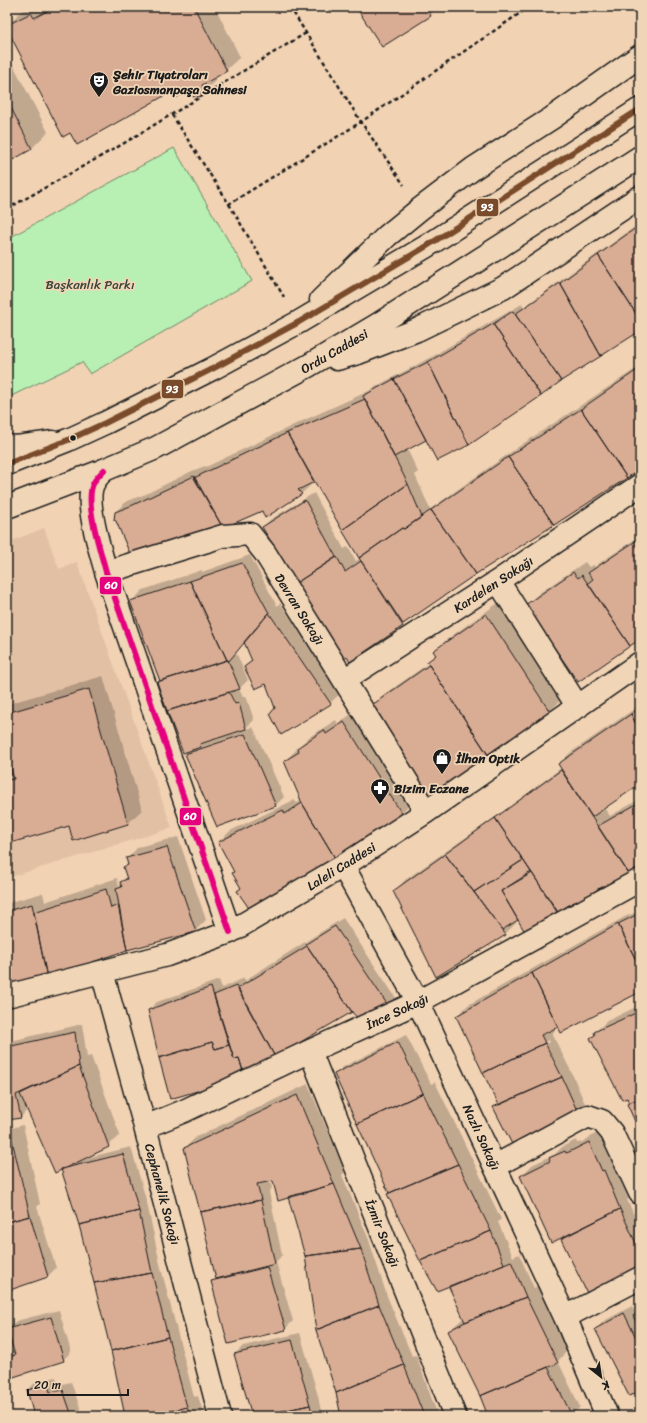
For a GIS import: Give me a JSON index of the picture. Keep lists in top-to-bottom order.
{
  "streets": {
    "street": [
      "Ordu Caddesi",
      "Kardelen Sokağı",
      "Devran Sokağı",
      "Laleli Caddesi",
      "İnce Sokağı",
      "Nazlı Sokağı",
      "Cephanelik Sokağı",
      "İzmir Sokağı"
    ]
  },
  "crossings": [
    ["Kardelen Sokağı", "Devran Sokağı"],
    ["Devran Sokağı", "Laleli Caddesi"],
    ["Laleli Caddesi", "Nazlı Sokağı"],
    ["Laleli Caddesi", "Cephanelik Sokağı"],
    ["İnce Sokağı", "Nazlı Sokağı"],
    ["İnce Sokağı", "Cephanelik Sokağı"],
    ["İnce Sokağı", "İzmir Sokağı"]
  ],
  "parks": ["Başkanlık Parkı"],
  "places": {
    "theatre": ["Şehir Tiyatroları Gaziosmanpaşa Sahnesi"],
    "shop": ["İlhan Optik"],
    "pharmacy": ["Bizim Eczane"]
  },
  "lines": ["transit line 93", "transit line 60"],
  "scale_bar": "20 m",
  "north": "bottom right"
}
